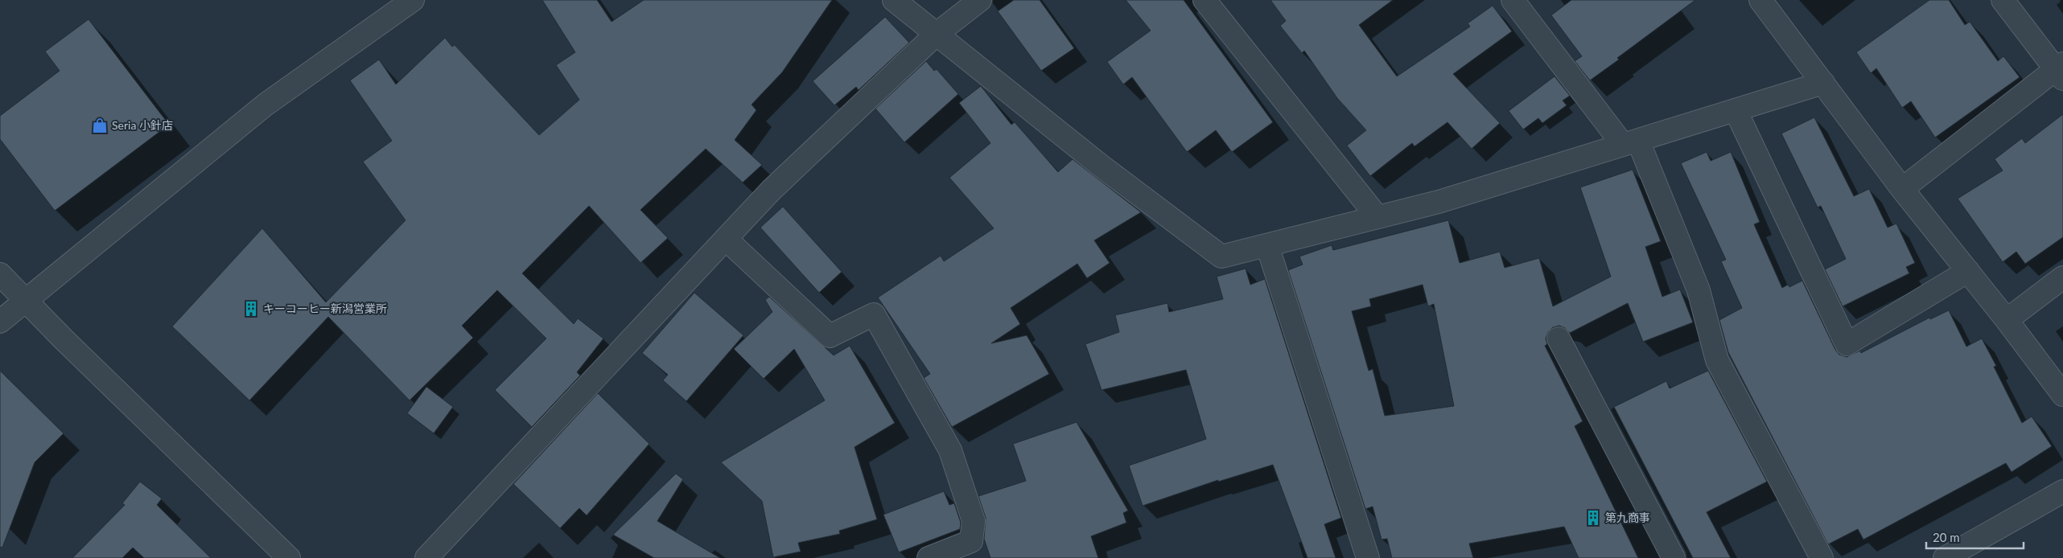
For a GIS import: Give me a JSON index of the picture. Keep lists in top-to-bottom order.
{
  "places": {
    "shop": ["Seria 小針店"],
    "building": ["キーコーヒー新潟営業所", "第九商事"]
  },
  "scale_bar": "20 m"
}
